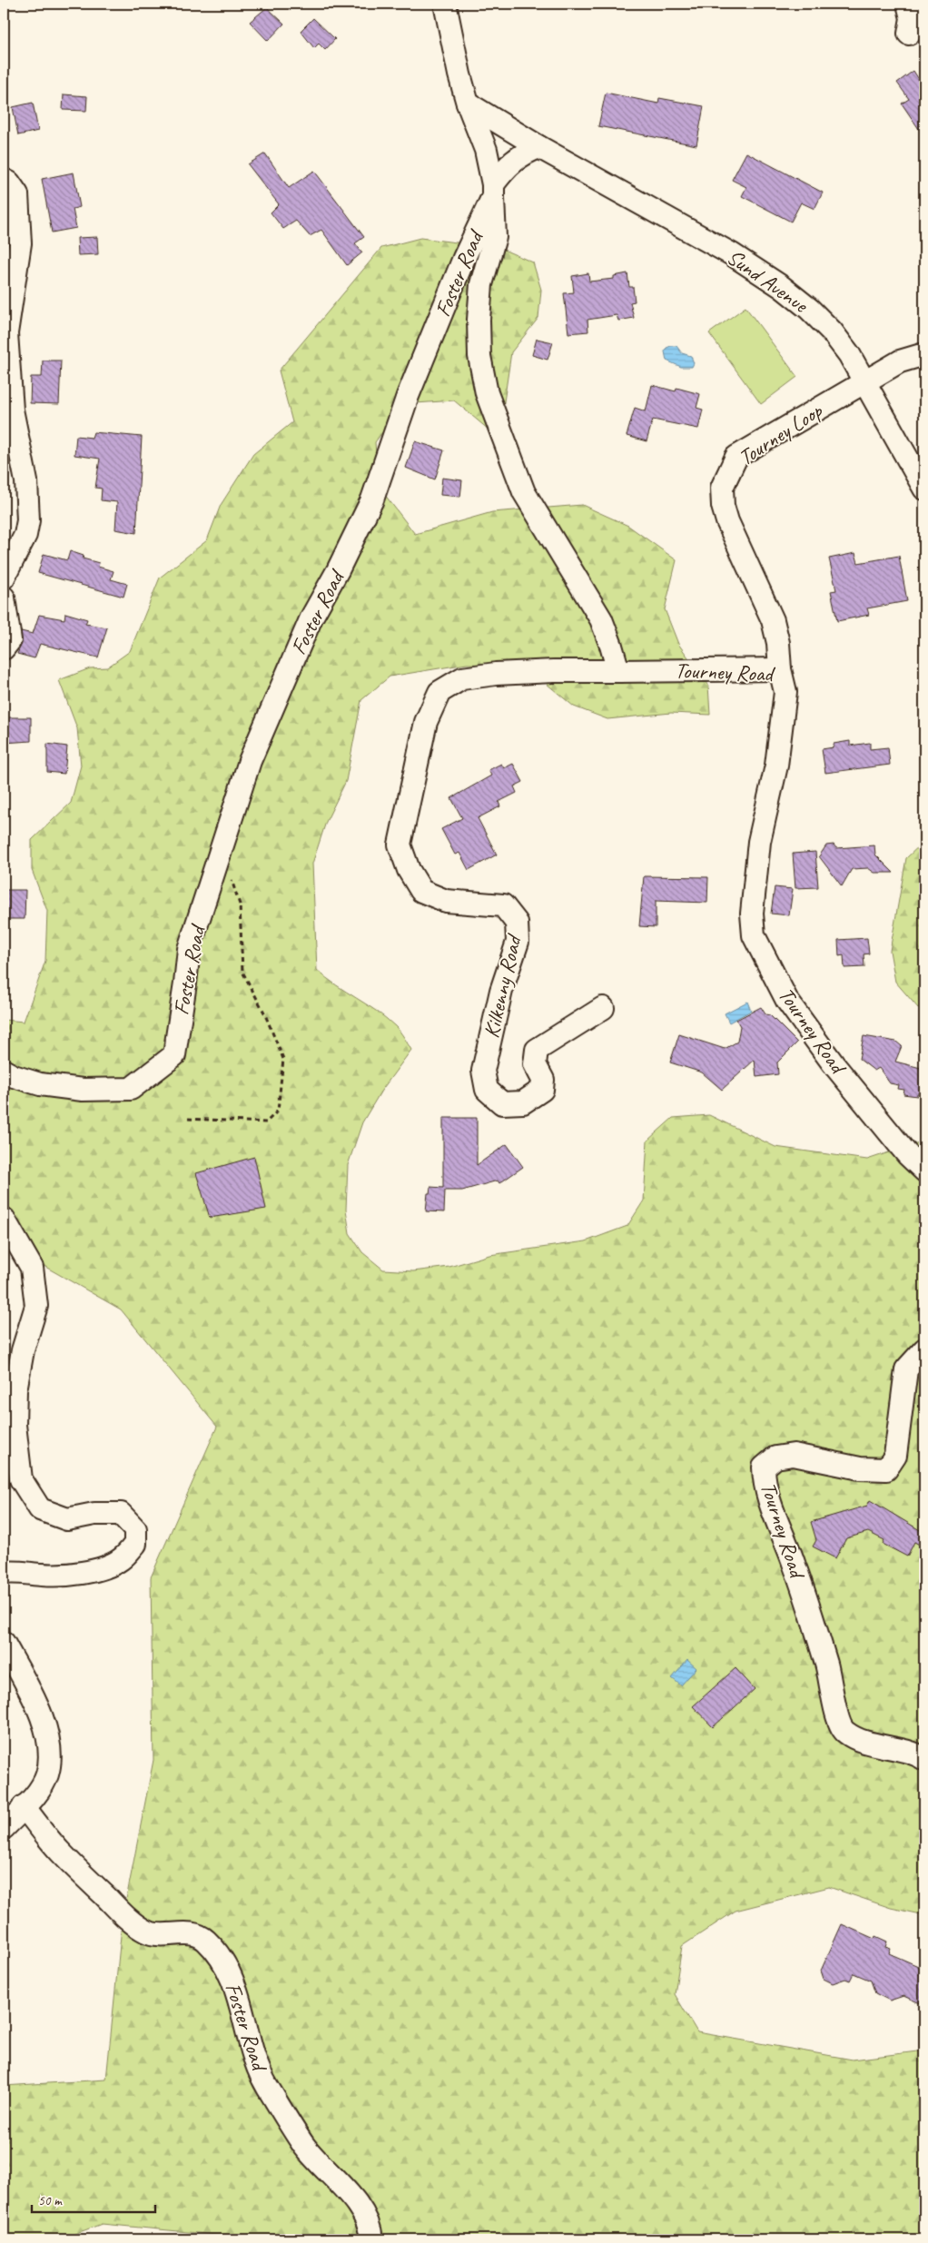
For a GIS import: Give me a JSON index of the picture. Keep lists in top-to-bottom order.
{
  "streets": {
    "street": [
      "Foster Road",
      "Sund Avenue",
      "Tourney Loop",
      "Tourney Road",
      "Kilkenny Road"
    ]
  },
  "crossings": [
    ["Sund Avenue", "Tourney Loop"],
    ["Tourney Loop", "Tourney Road"],
    ["Tourney Road", "Kilkenny Road"]
  ],
  "scale_bar": "50 m"
}
